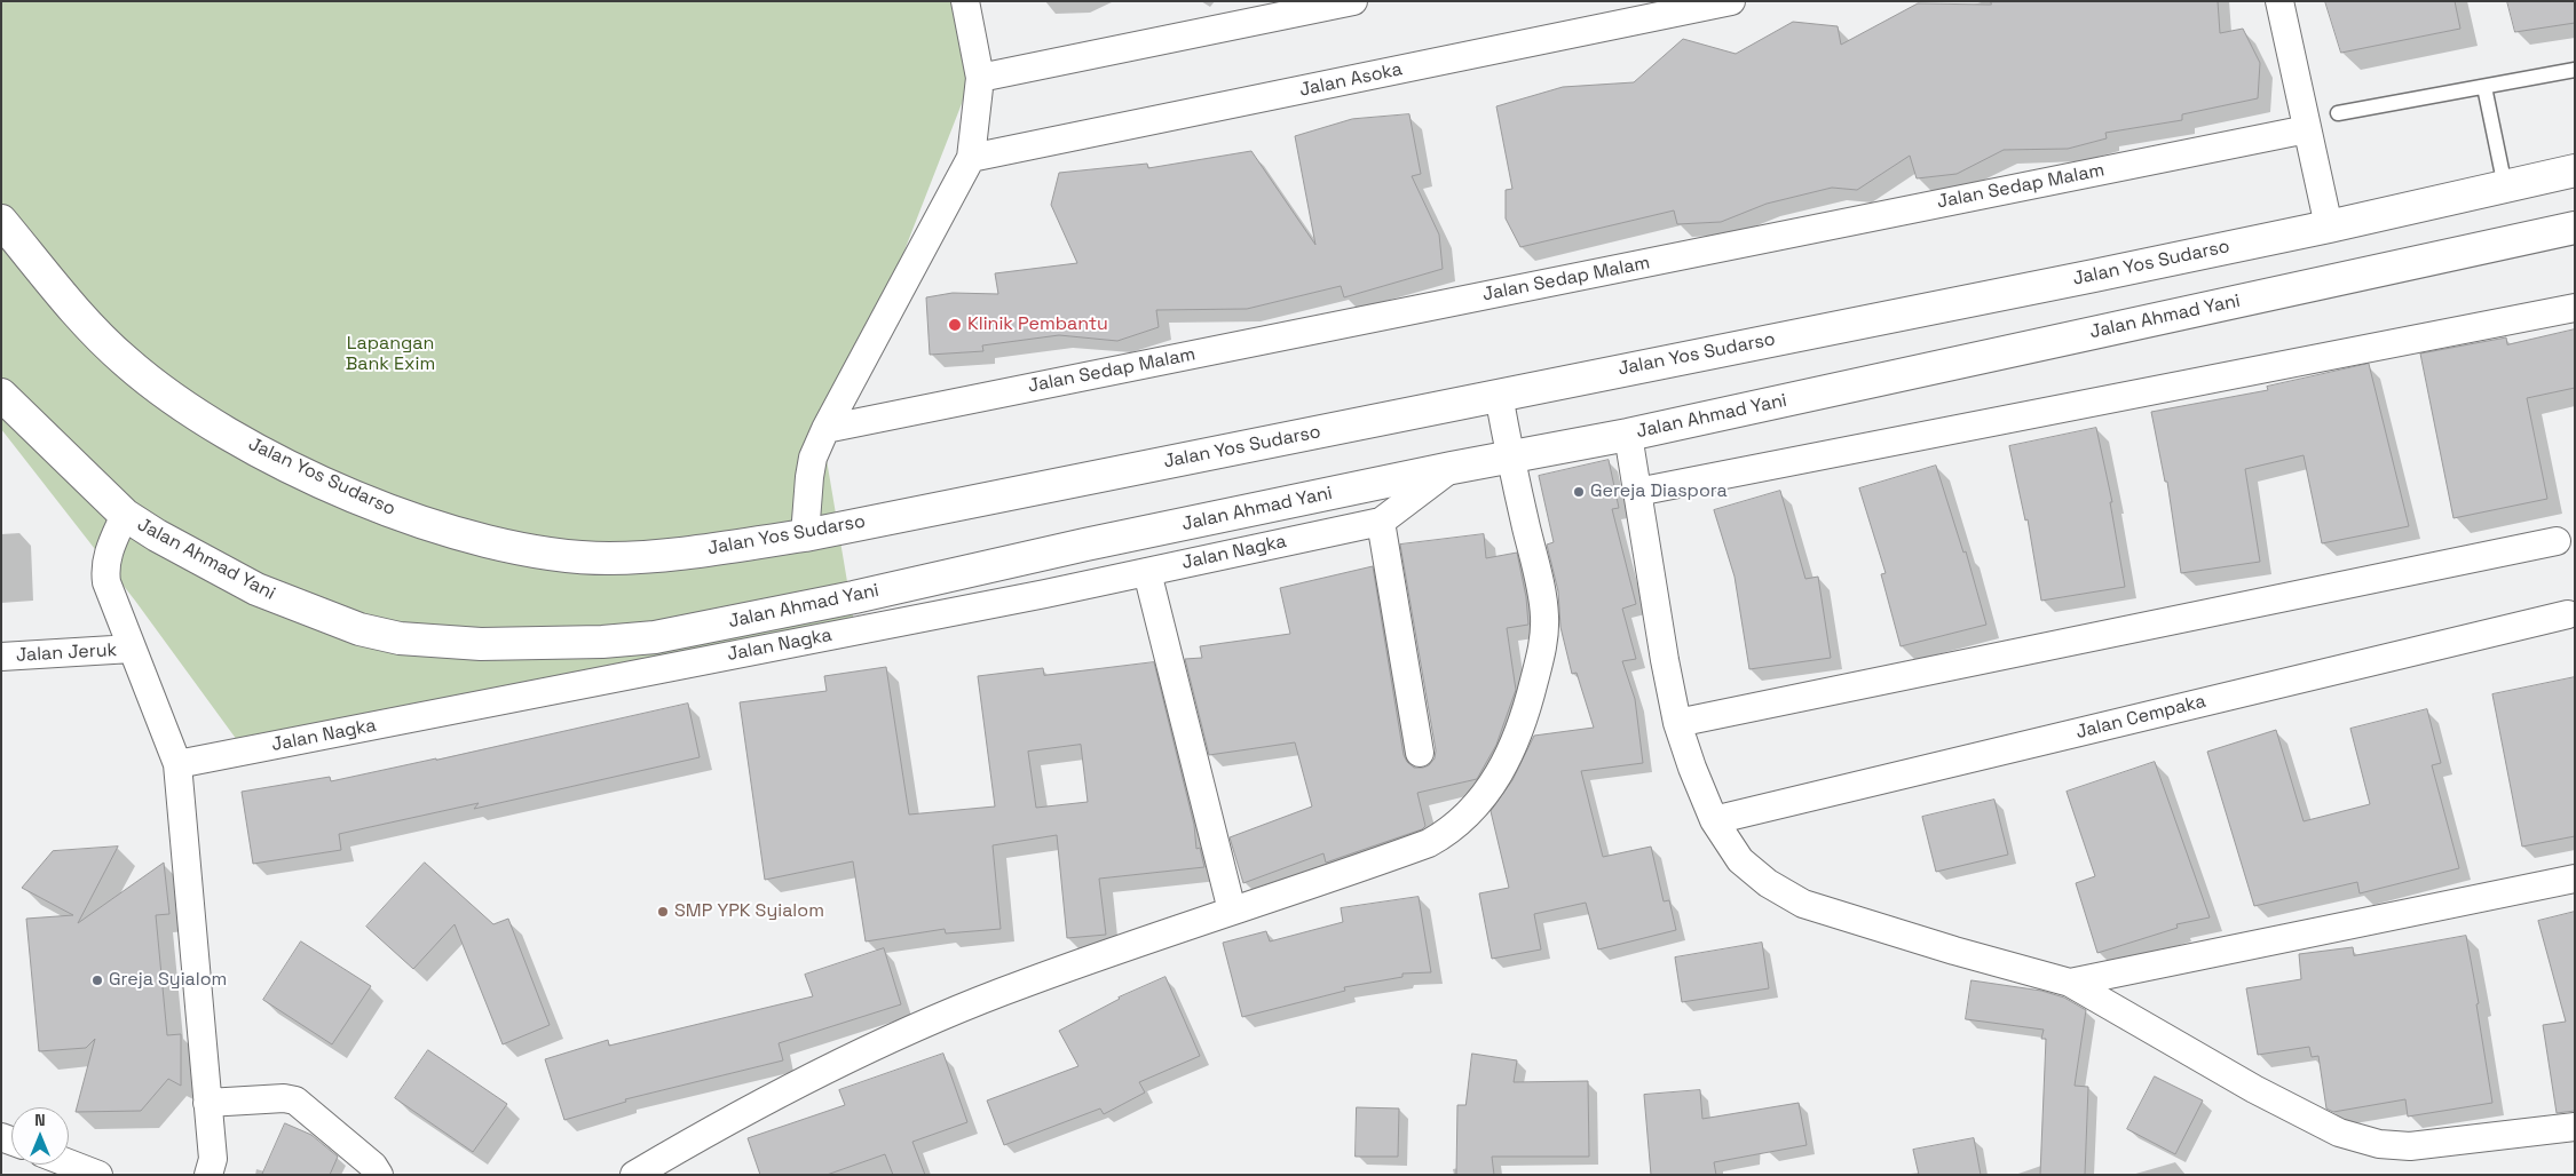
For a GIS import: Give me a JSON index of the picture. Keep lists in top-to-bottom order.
{
  "streets": {
    "highway": ["Jalan Yos Sudarso", "Jalan Ahmad Yani"],
    "street": [
      "Jalan Asoka",
      "Jalan Sedap Malam",
      "Jalan Nagka",
      "Jalan Jeruk",
      "Jalan Cempaka"
    ]
  },
  "parks": ["Lapangan Bank Exim"],
  "places": [
    "Klinik Pembantu",
    "Gereja Diaspora",
    "SMP YPK Syialom",
    "Greja Syialom"
  ],
  "north": "top"
}
